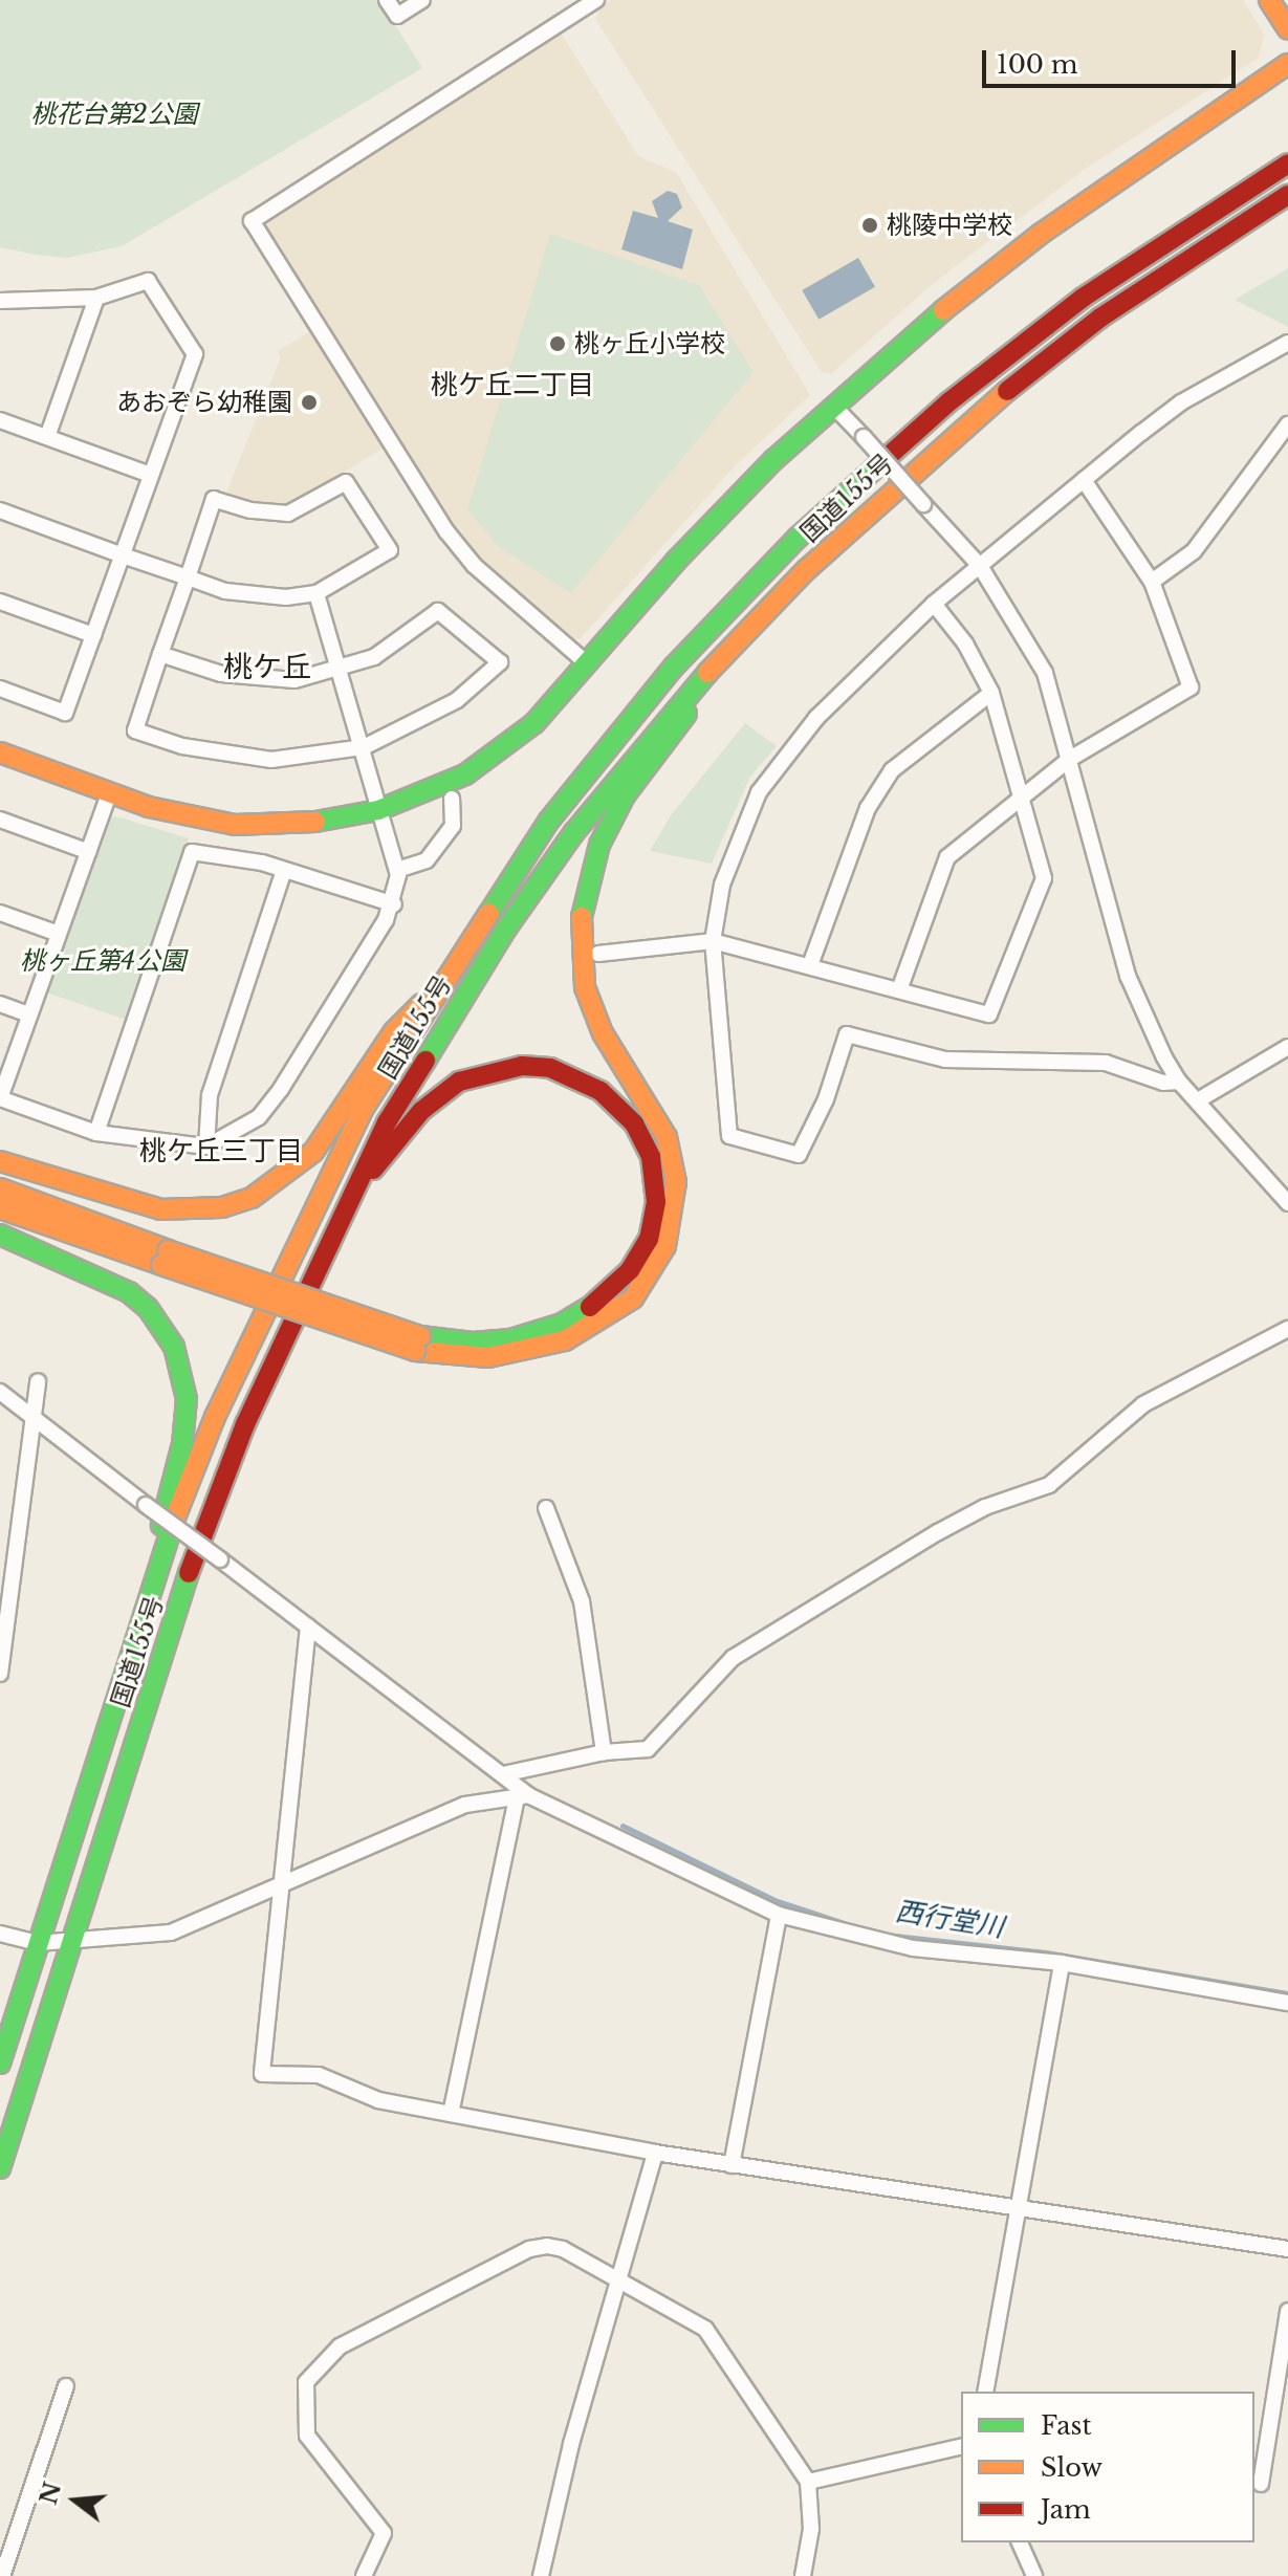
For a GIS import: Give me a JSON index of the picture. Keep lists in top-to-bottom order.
{
  "streets": {
    "main road": ["国道155号"]
  },
  "districts": ["桃ケ丘二丁目", "桃ケ丘", "桃ケ丘三丁目"],
  "water": ["西行堂川"],
  "parks": ["桃花台第2公園", "桃ヶ丘第4公園"],
  "places": ["桃陵中学校", "桃ヶ丘小学校", "あおぞら幼稚園"],
  "legend": ["Fast", "Slow", "Jam"],
  "scale_bar": "100 m",
  "north": "left"
}
